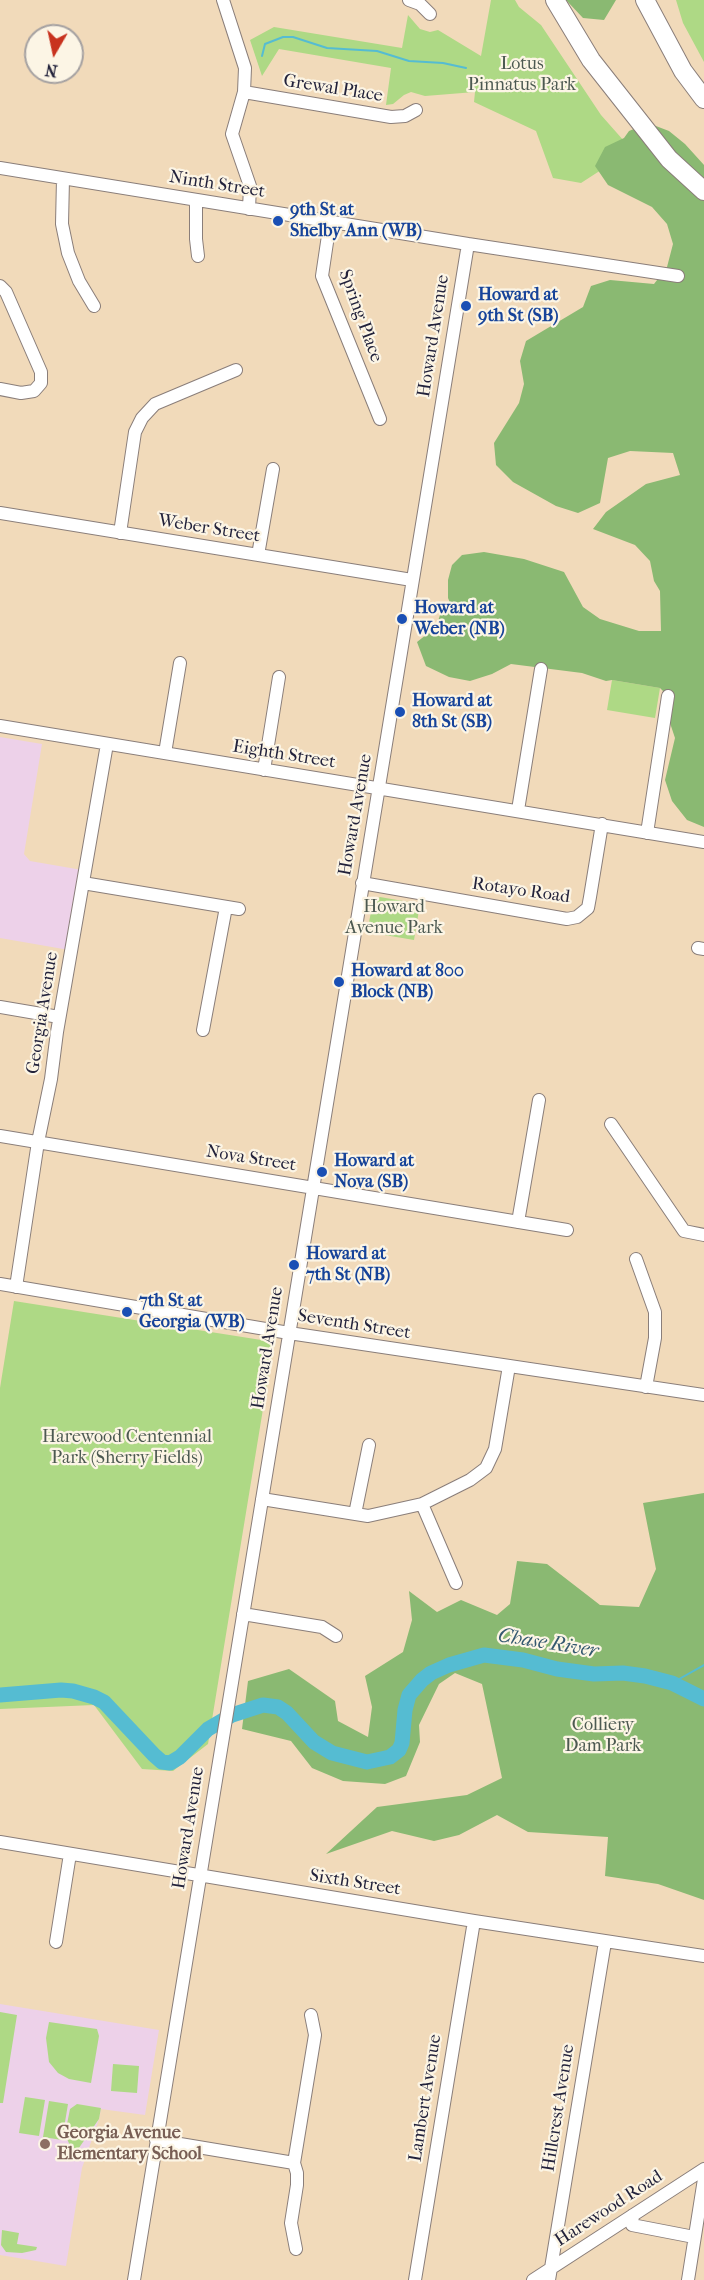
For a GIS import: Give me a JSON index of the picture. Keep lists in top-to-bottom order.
{
  "streets": {
    "street": [
      "Grewal Place",
      "Ninth Street",
      "Spring Place",
      "Howard Avenue",
      "Weber Street",
      "Eighth Street",
      "Rotayo Road",
      "Georgia Avenue",
      "Nova Street",
      "Seventh Street",
      "Sixth Street",
      "Lambert Avenue",
      "Hillcrest Avenue",
      "Harewood Road"
    ]
  },
  "crossings": [
    ["Ninth Street", "Spring Place"],
    ["Ninth Street", "Howard Avenue"],
    ["Howard Avenue", "Weber Street"],
    ["Howard Avenue", "Eighth Street"],
    ["Howard Avenue", "Rotayo Road"],
    ["Howard Avenue", "Nova Street"],
    ["Howard Avenue", "Seventh Street"],
    ["Howard Avenue", "Sixth Street"],
    ["Eighth Street", "Rotayo Road"],
    ["Eighth Street", "Georgia Avenue"],
    ["Georgia Avenue", "Nova Street"],
    ["Georgia Avenue", "Seventh Street"],
    ["Sixth Street", "Lambert Avenue"],
    ["Sixth Street", "Hillcrest Avenue"],
    ["Hillcrest Avenue", "Harewood Road"]
  ],
  "water": ["Chase River"],
  "parks": [
    "Lotus Pinnatus Park",
    "Howard Avenue Park",
    "Harewood Centennial Park (Sherry Fields)",
    "Colliery Dam Park"
  ],
  "places": [
    "9th St at Shelby Ann (WB)",
    "Howard at 9th St (SB)",
    "Howard at Weber (NB)",
    "Howard at 8th St (SB)",
    "Howard at 800 Block (NB)",
    "Howard at Nova (SB)",
    "Howard at 7th St (NB)",
    "7th St at Georgia (WB)",
    "Georgia Avenue Elementary School"
  ],
  "north": "bottom"
}
